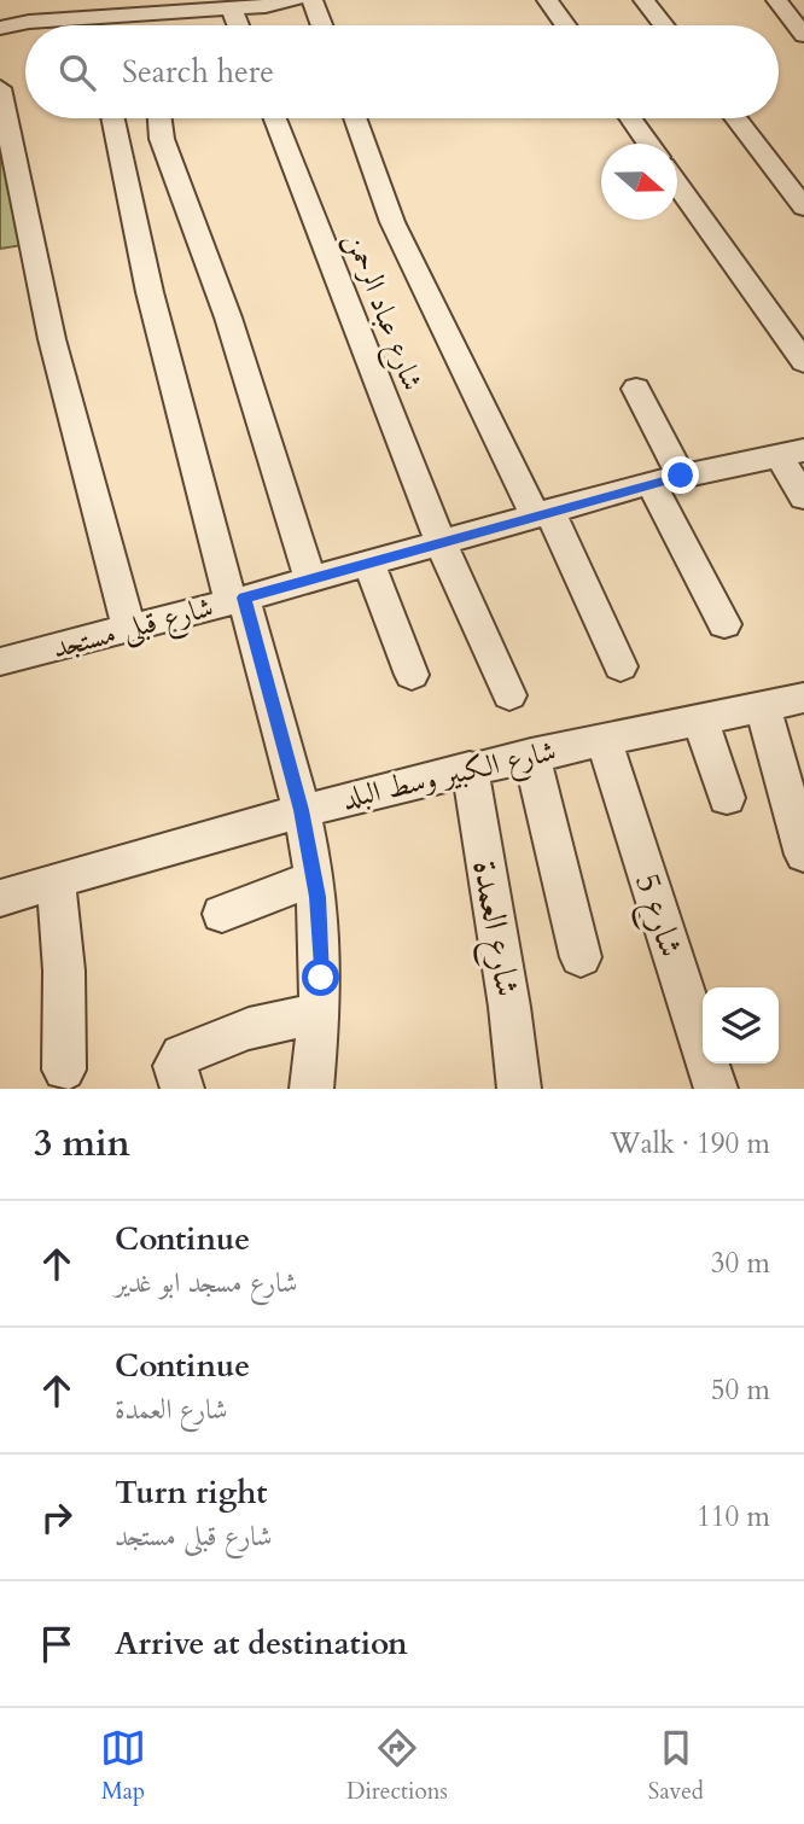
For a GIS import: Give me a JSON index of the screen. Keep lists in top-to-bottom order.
{
  "streets": {
    "street": [
      "شارع عباد الرحمن",
      "شارع قبلى مستجد",
      "شارع الكبير وسط البلد",
      "شارع 5",
      "شارع العمدة"
    ]
  },
  "crossings": [
    ["شارع عباد الرحمن", "شارع قبلى مستجد"],
    ["شارع الكبير وسط البلد", "شارع 5"],
    ["شارع الكبير وسط البلد", "شارع العمدة"]
  ],
  "north": "right",
  "page": {
    "search": "Search here",
    "heading": ["3 min", "Walk · 190 m"],
    "list": [
      ["Continue", "شارع مسجد ابو غدير", "30 m"],
      ["Continue", "شارع العمدة", "50 m"],
      ["Turn right", "شارع قبلى مستجد", "110 m"],
      "Arrive at destination"
    ],
    "nav": ["Map", "Directions", "Saved"]
  }
}
